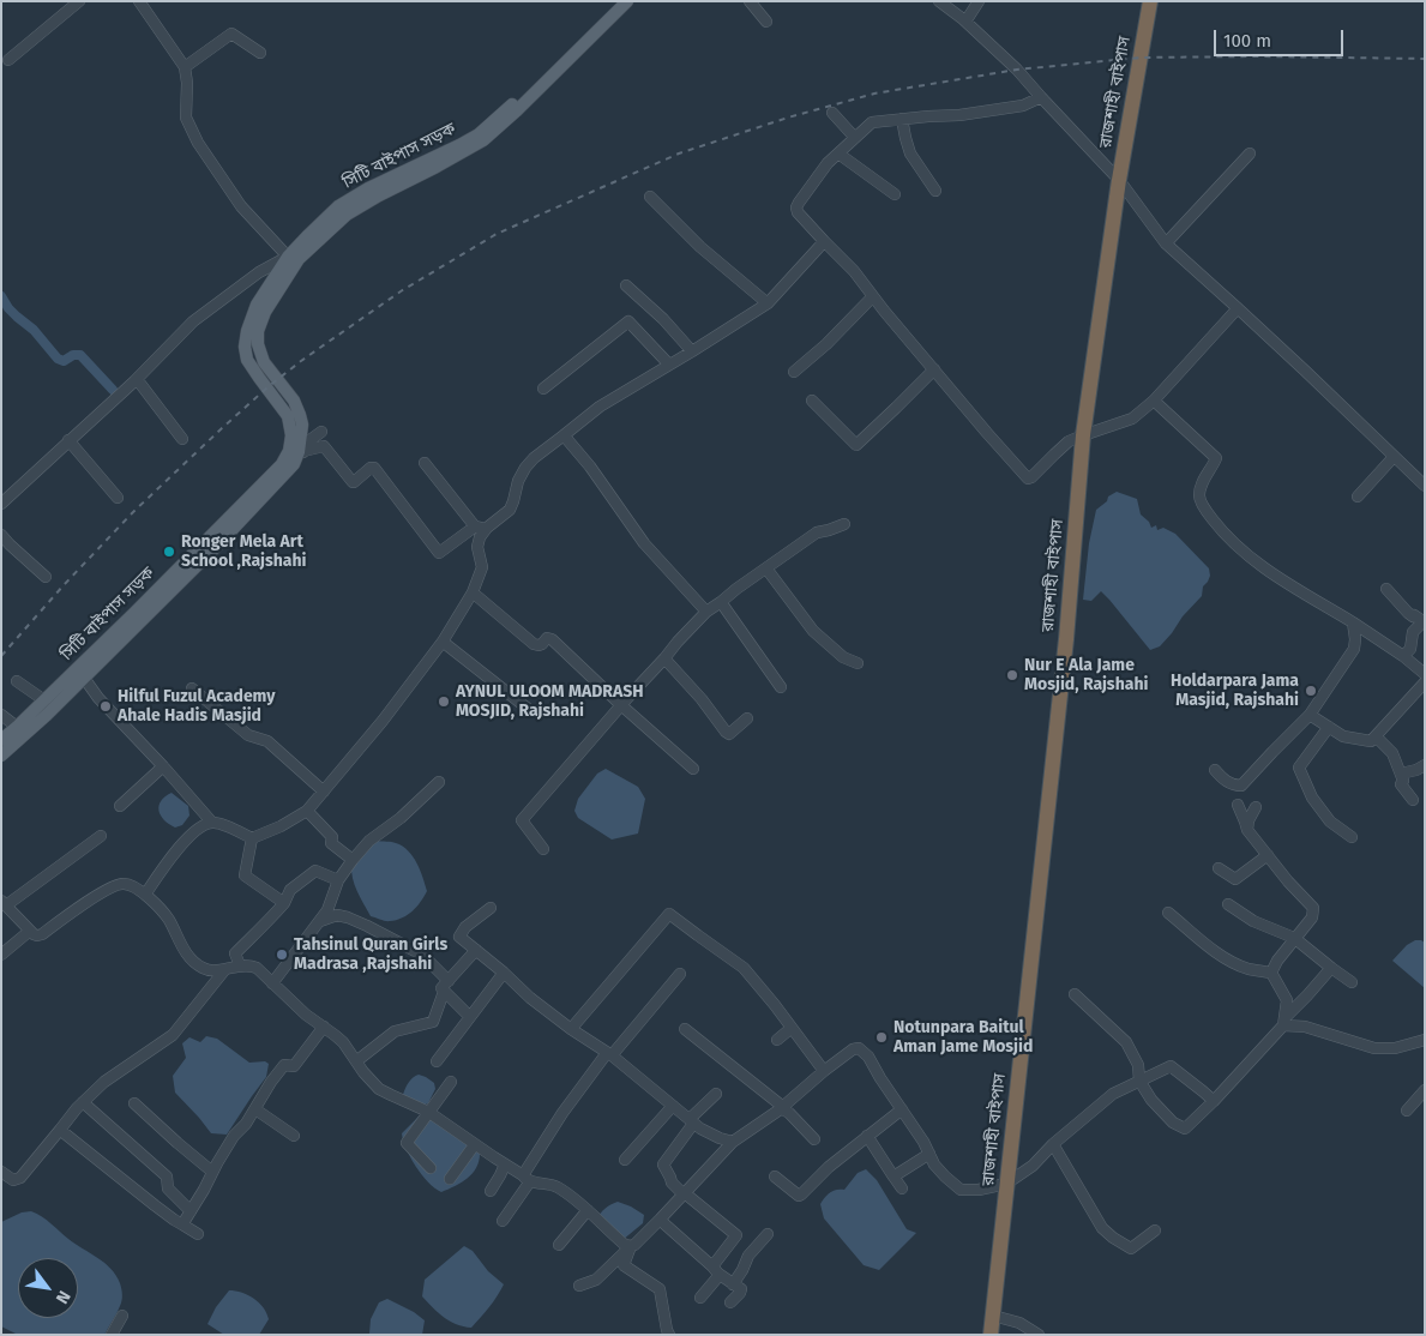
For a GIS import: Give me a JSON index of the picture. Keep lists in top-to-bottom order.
{
  "streets": {
    "highway": ["রাজশাহী বাইপাস"],
    "main road": ["সিটি বাইপাস সড়ক"]
  },
  "places": [
    "Ronger Mela Art School ,Rajshahi",
    "Nur E Ala Jame Mosjid, Rajshahi",
    "Holdarpara Jama Masjid, Rajshahi",
    "AYNUL ULOOM MADRASH MOSJID, Rajshahi",
    "Hilful Fuzul Academy Ahale Hadis Masjid",
    "Tahsinul Quran Girls Madrasa ,Rajshahi",
    "Notunpara Baitul Aman Jame Mosjid"
  ],
  "scale_bar": "100 m",
  "north": "bottom right"
}
